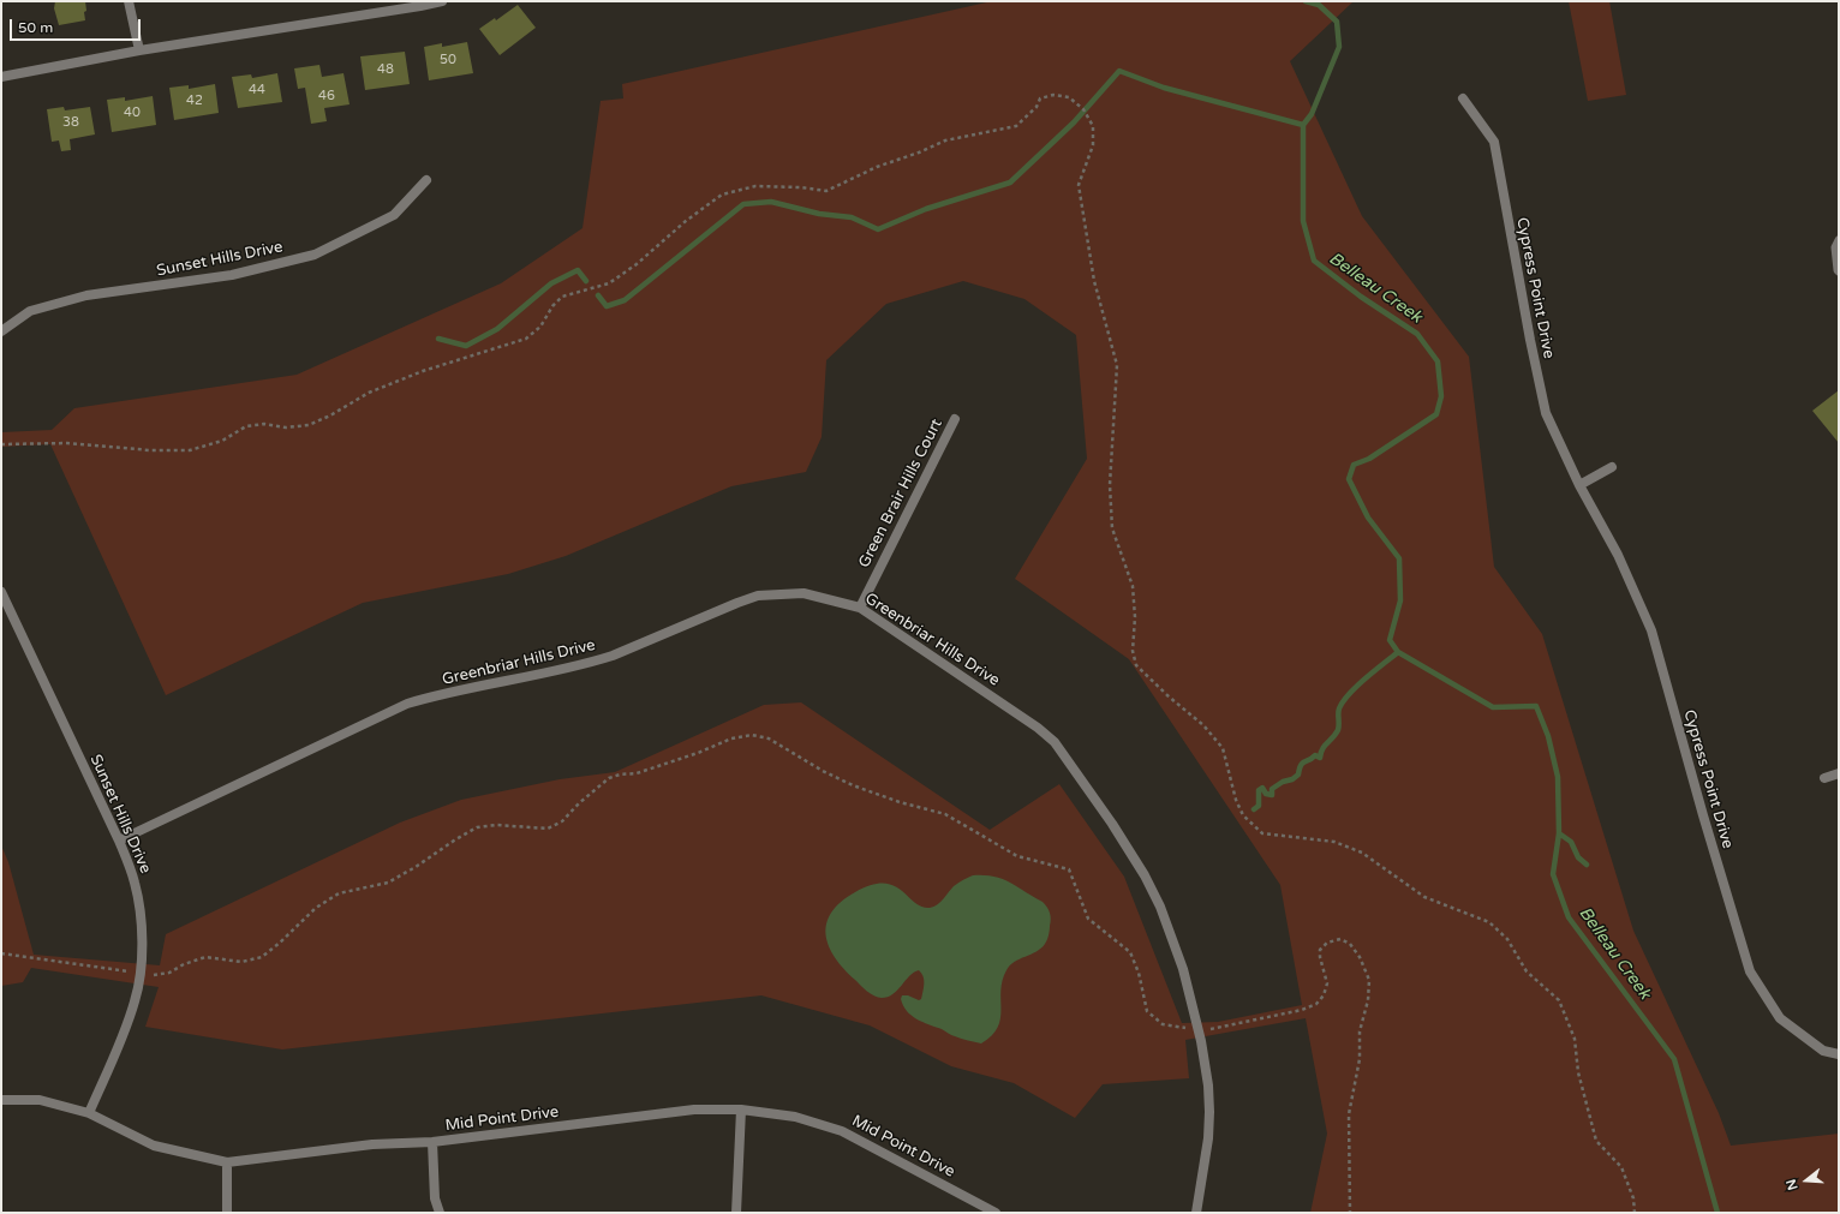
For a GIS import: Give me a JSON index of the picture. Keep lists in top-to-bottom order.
{
  "streets": {
    "street": [
      "Sunset Hills Drive",
      "Cypress Point Drive",
      "Green Brair Hills Court",
      "Greenbriar Hills Drive",
      "Mid Point Drive"
    ]
  },
  "crossings": [
    ["Sunset Hills Drive", "Greenbriar Hills Drive"],
    ["Sunset Hills Drive", "Mid Point Drive"],
    ["Green Brair Hills Court", "Greenbriar Hills Drive"]
  ],
  "water": ["Belleau Creek"],
  "house_numbers": [
    "50",
    "48",
    "44",
    "46",
    "42",
    "40",
    "38"
  ],
  "scale_bar": "50 m",
  "north": "left"
}
